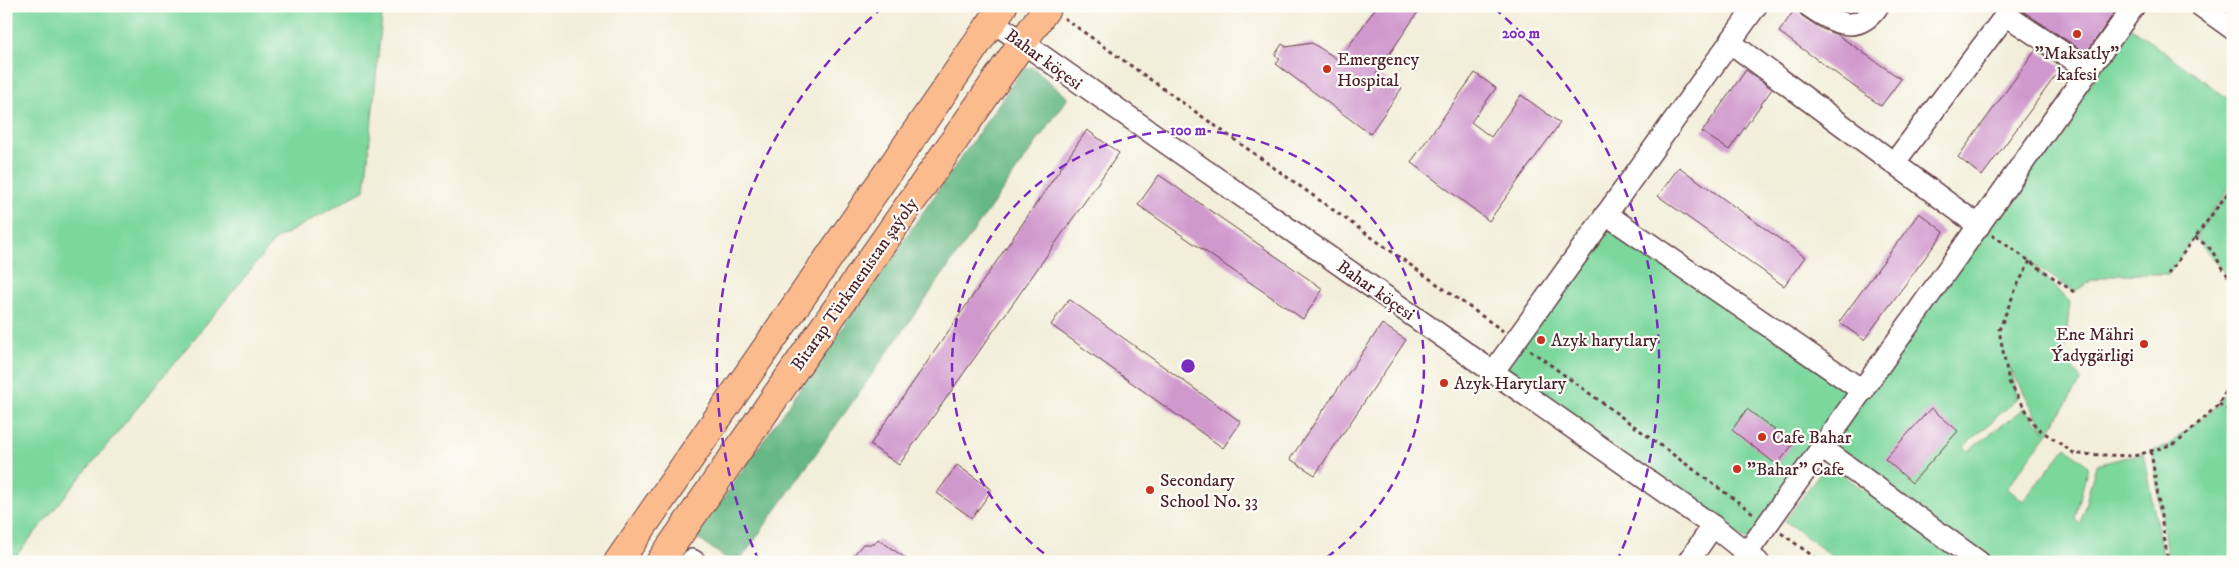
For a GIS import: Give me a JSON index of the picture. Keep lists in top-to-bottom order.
{
  "streets": {
    "main road": ["Bitarap Türkmenistan şaýoly"],
    "street": ["Bahar köçesi"]
  },
  "crossings": [
    ["Bahar köçesi", "Bitarap Türkmenistan şaýoly"]
  ],
  "places": [
    "\"Maksatly\" kafesi",
    "Emergency Hospital",
    "Azyk harytlary",
    "Ene Mähri Ýadygärligi",
    "Azyk Harytlary",
    "Cafe Bahar",
    "\"Bahar\" Cafe",
    "Secondary School No. 33"
  ],
  "rings": ["200 m", "100 m"]
}
